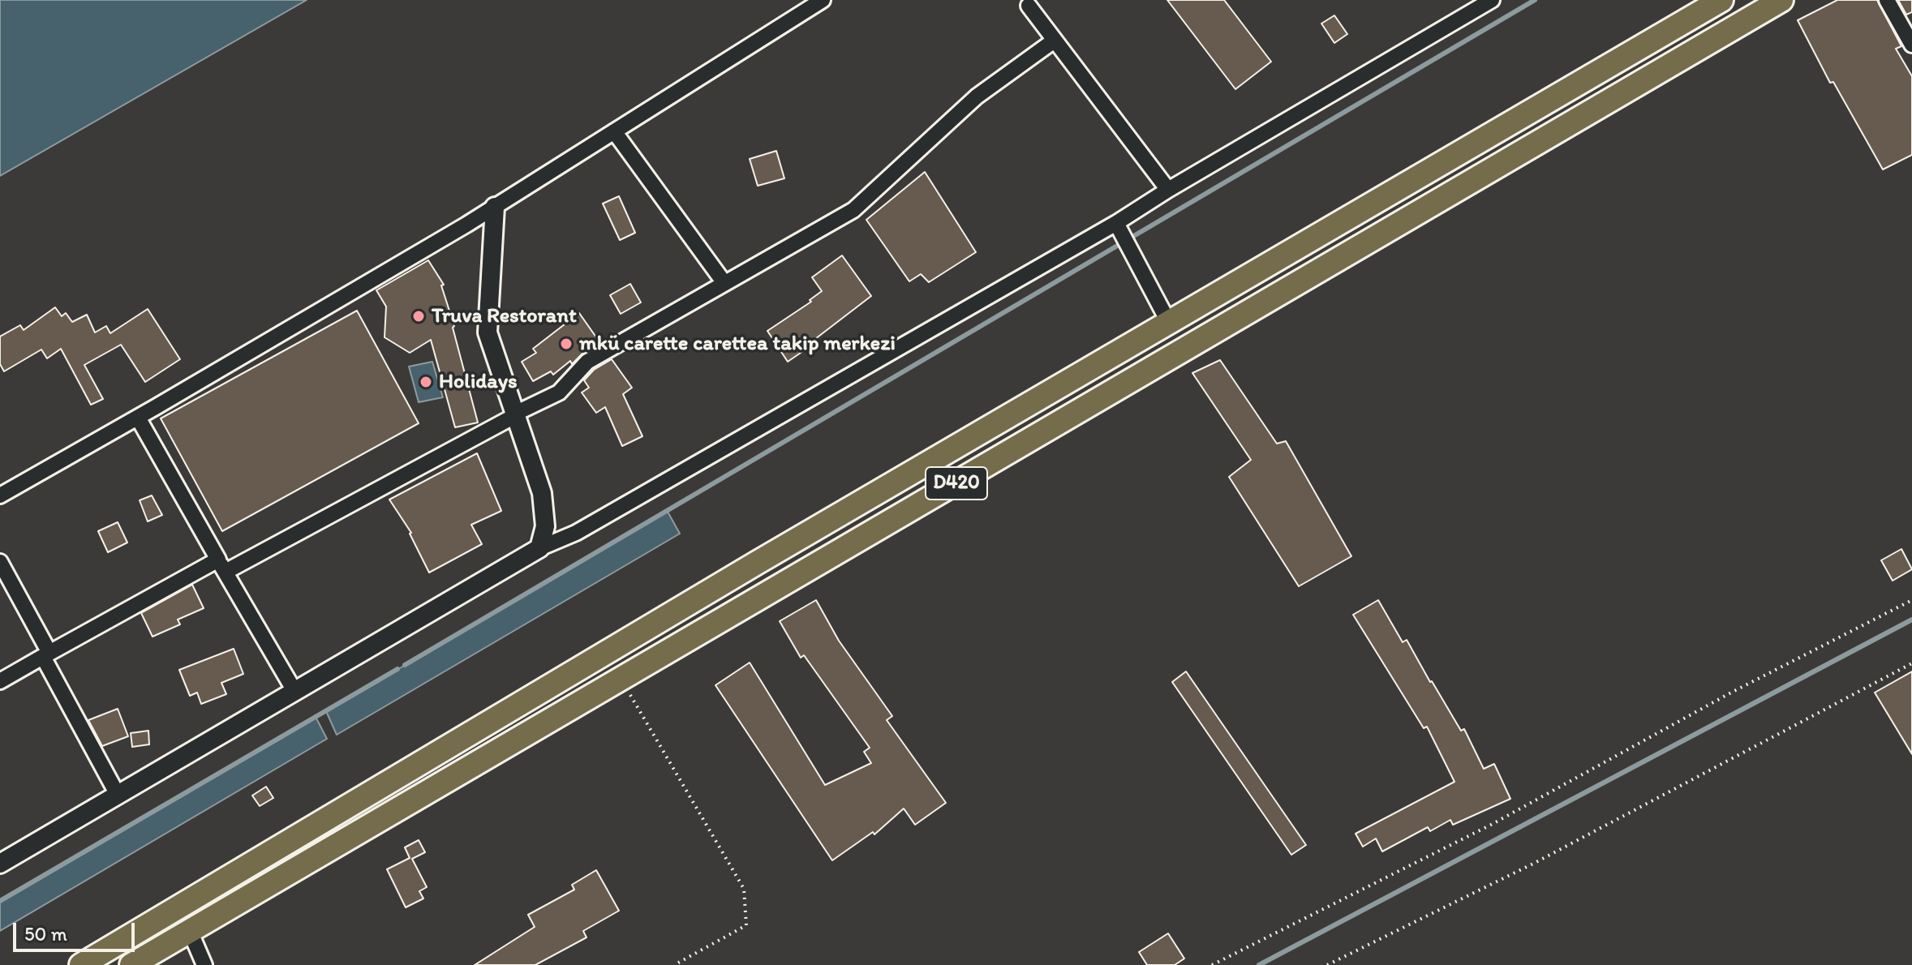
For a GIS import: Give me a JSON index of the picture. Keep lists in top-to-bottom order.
{
  "streets": {
    "main road": ["D420"]
  },
  "places": ["Truva Restorant", "mkü carette carettea takip merkezi", "Holidays"],
  "scale_bar": "50 m"
}
